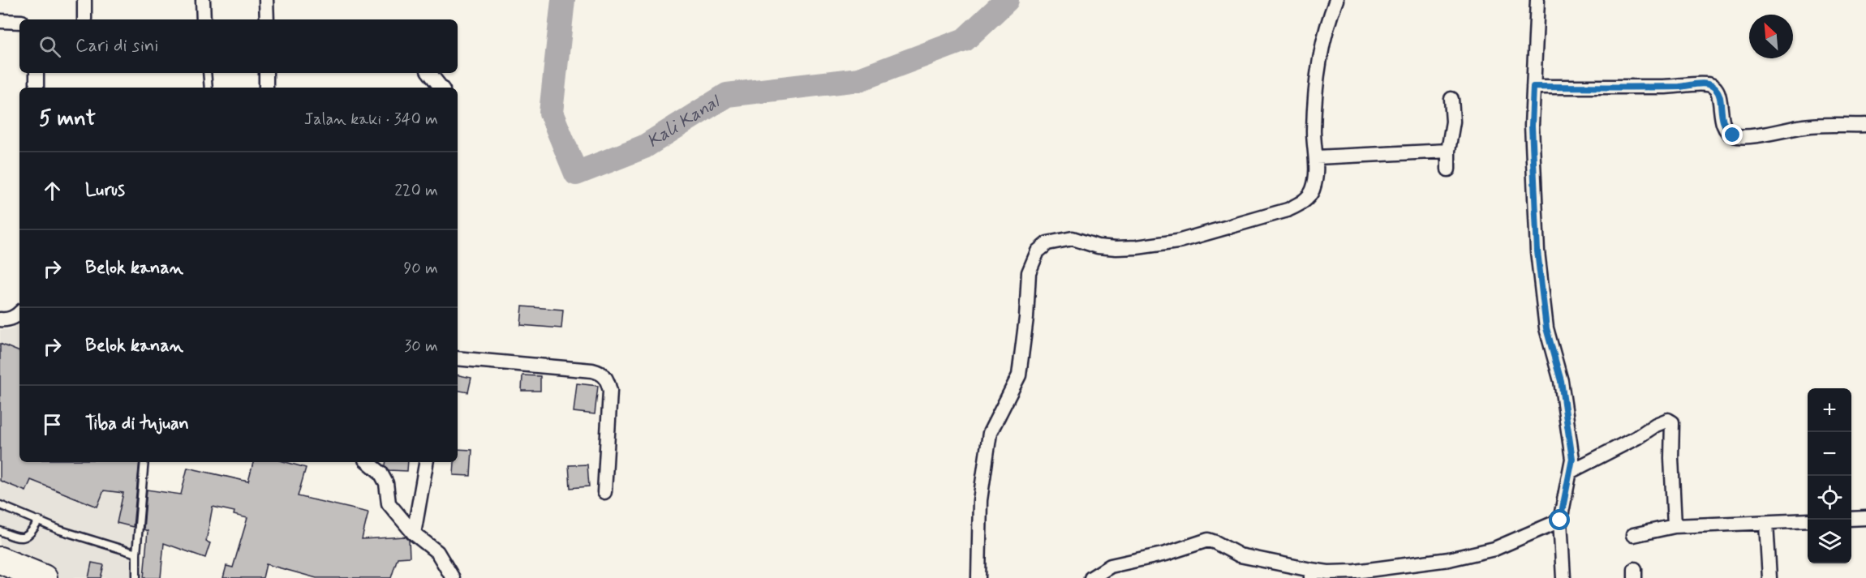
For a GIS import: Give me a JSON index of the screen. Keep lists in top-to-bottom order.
{
  "water": ["Kali Kanal"],
  "north": "top left",
  "page": {
    "search": "Cari di sini",
    "heading": ["5 mnt", "Jalan kaki · 340 m"],
    "list": [
      ["Lurus", "220 m"],
      ["Belok kanan", "90 m"],
      ["Belok kanan", "30 m"],
      "Tiba di tujuan"
    ],
    "map_buttons": ["+", "−"]
  }
}
